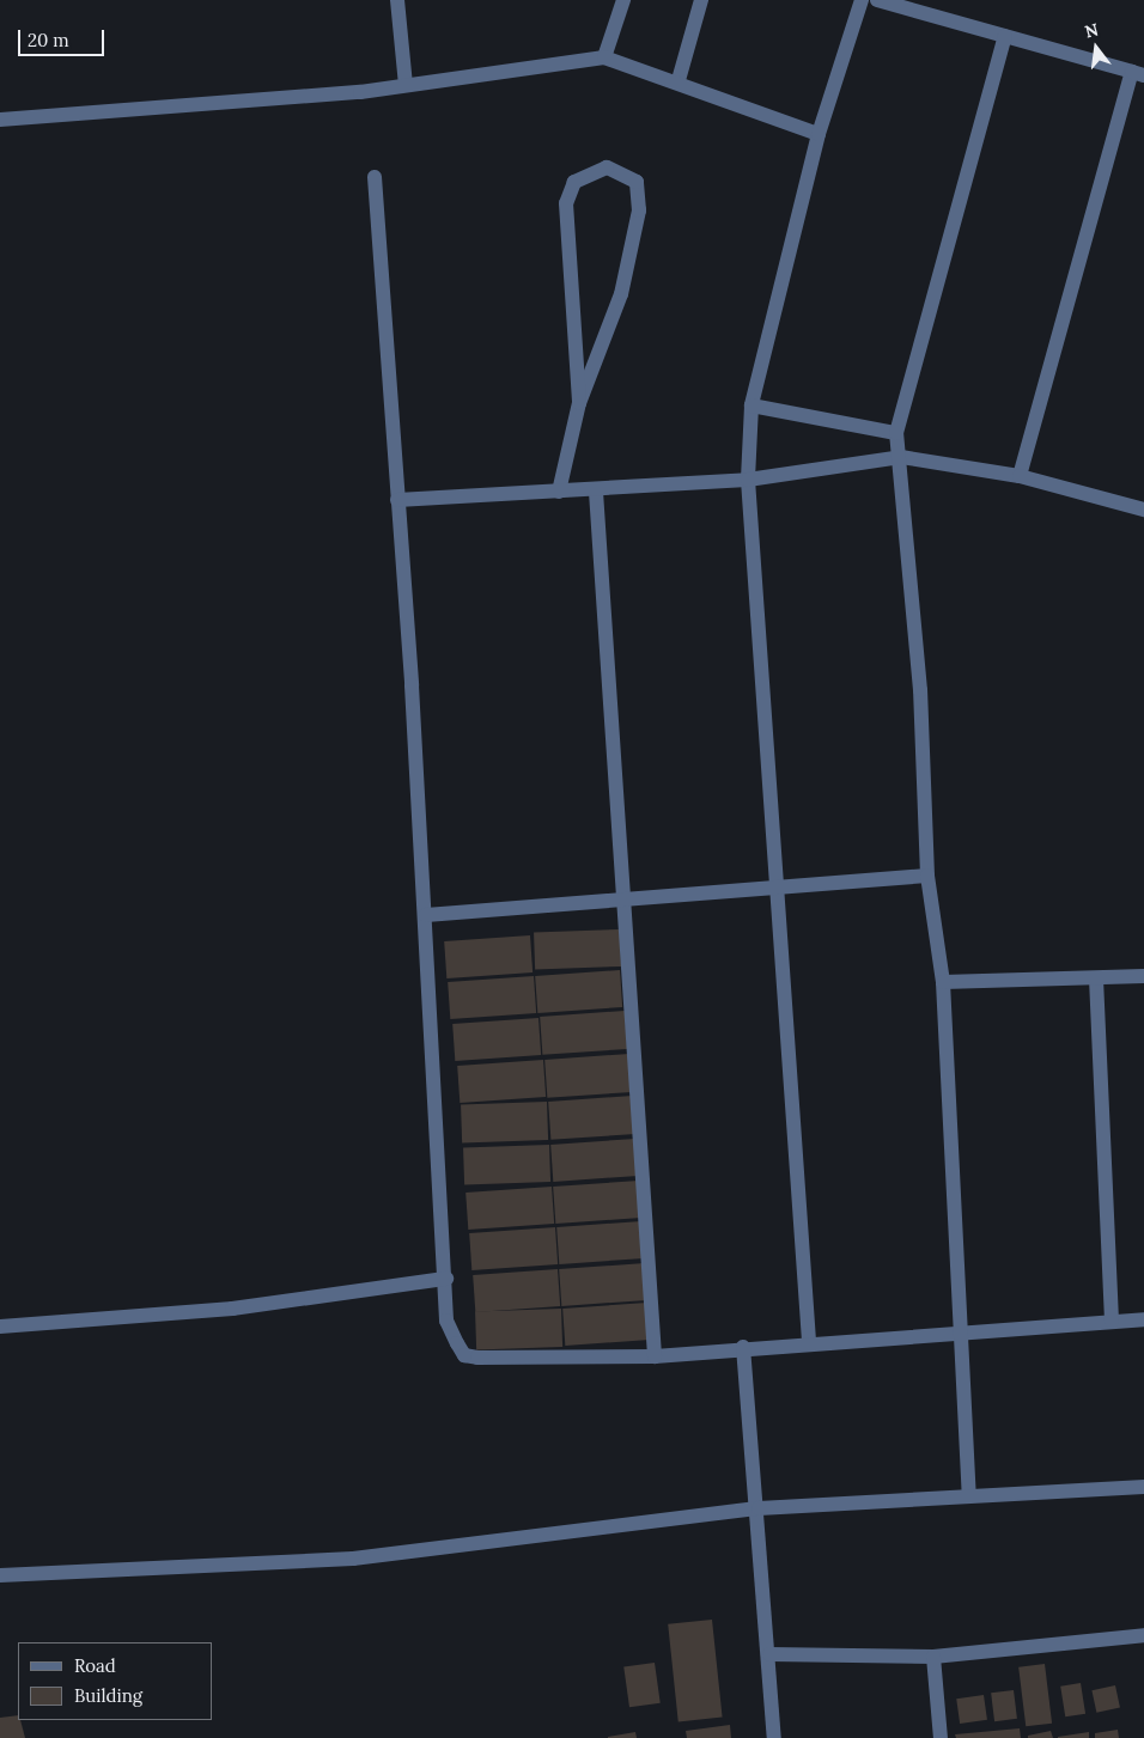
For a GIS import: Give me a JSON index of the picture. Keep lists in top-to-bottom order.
{
  "legend": ["Road", "Building"],
  "scale_bar": "20 m",
  "north": "top"
}
